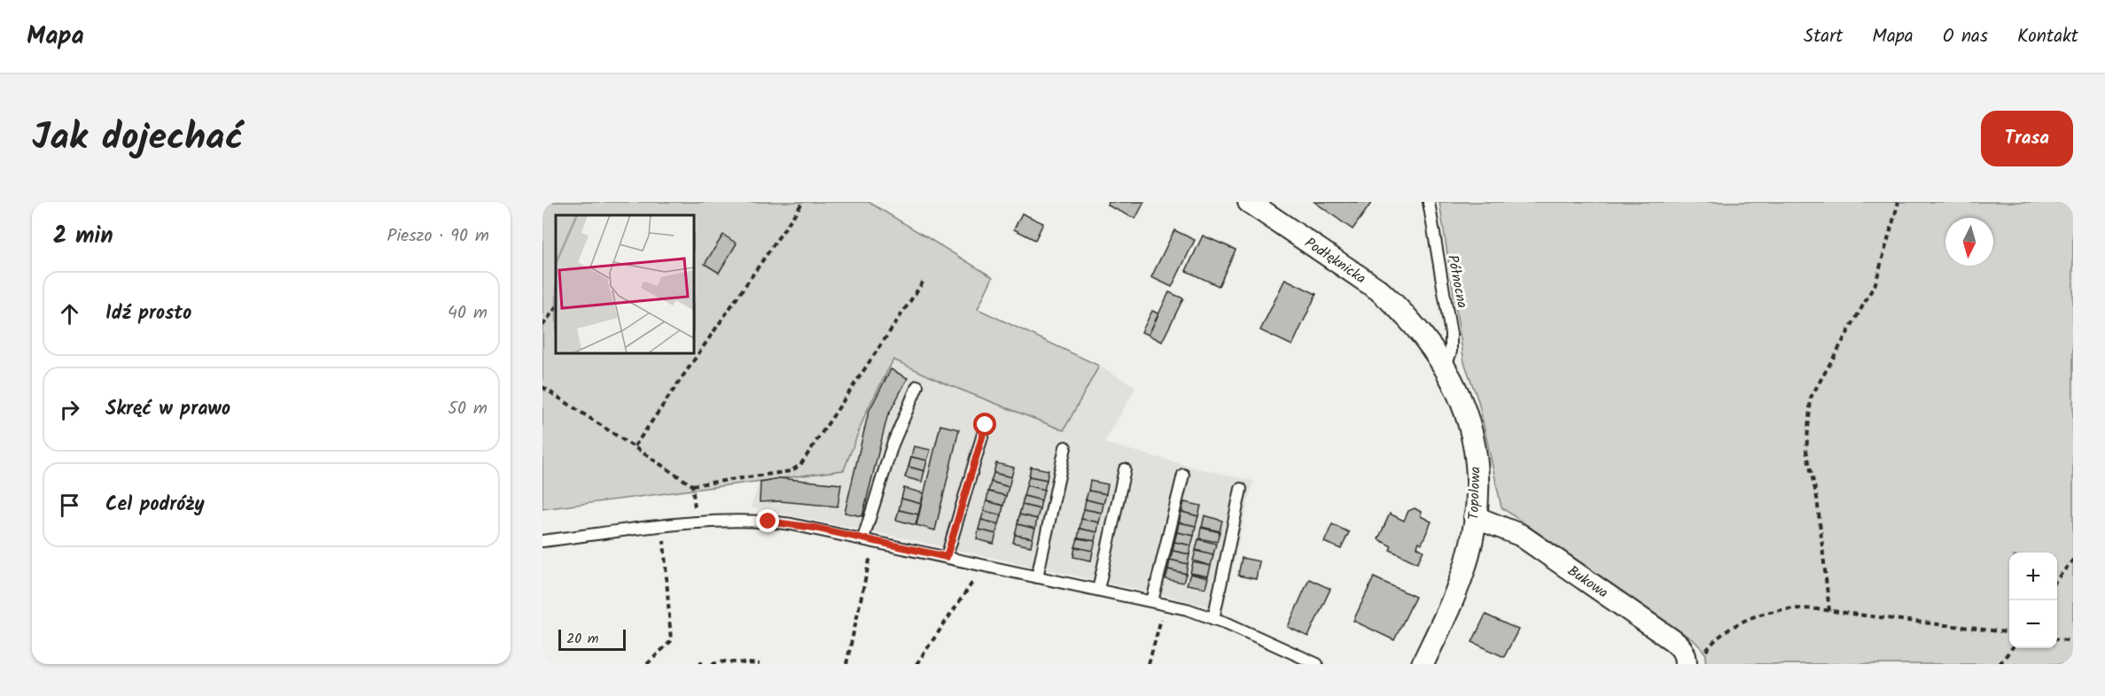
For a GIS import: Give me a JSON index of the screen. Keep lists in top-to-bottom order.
{
  "streets": {
    "street": ["Podłęknicka", "Topolowa", "Bukowa"],
    "lane": ["Północna"]
  },
  "crossings": [
    ["Podłęknicka", "Topolowa"],
    ["Północna", "Topolowa"],
    ["Topolowa", "Bukowa"]
  ],
  "scale_bar": "20 m",
  "north": "bottom",
  "page": {
    "header": "Mapa",
    "nav": [
      "Start",
      "Mapa",
      "O nas",
      "Kontakt"
    ],
    "title": "Jak dojechać",
    "buttons": "Trasa",
    "heading": ["2 min", "Pieszo · 90 m"],
    "list": [
      ["Idź prosto", "40 m"],
      ["Skręć w prawo", "50 m"],
      "Cel podróży"
    ],
    "map_buttons": ["+", "−"],
    "scale": "20 m"
  }
}
